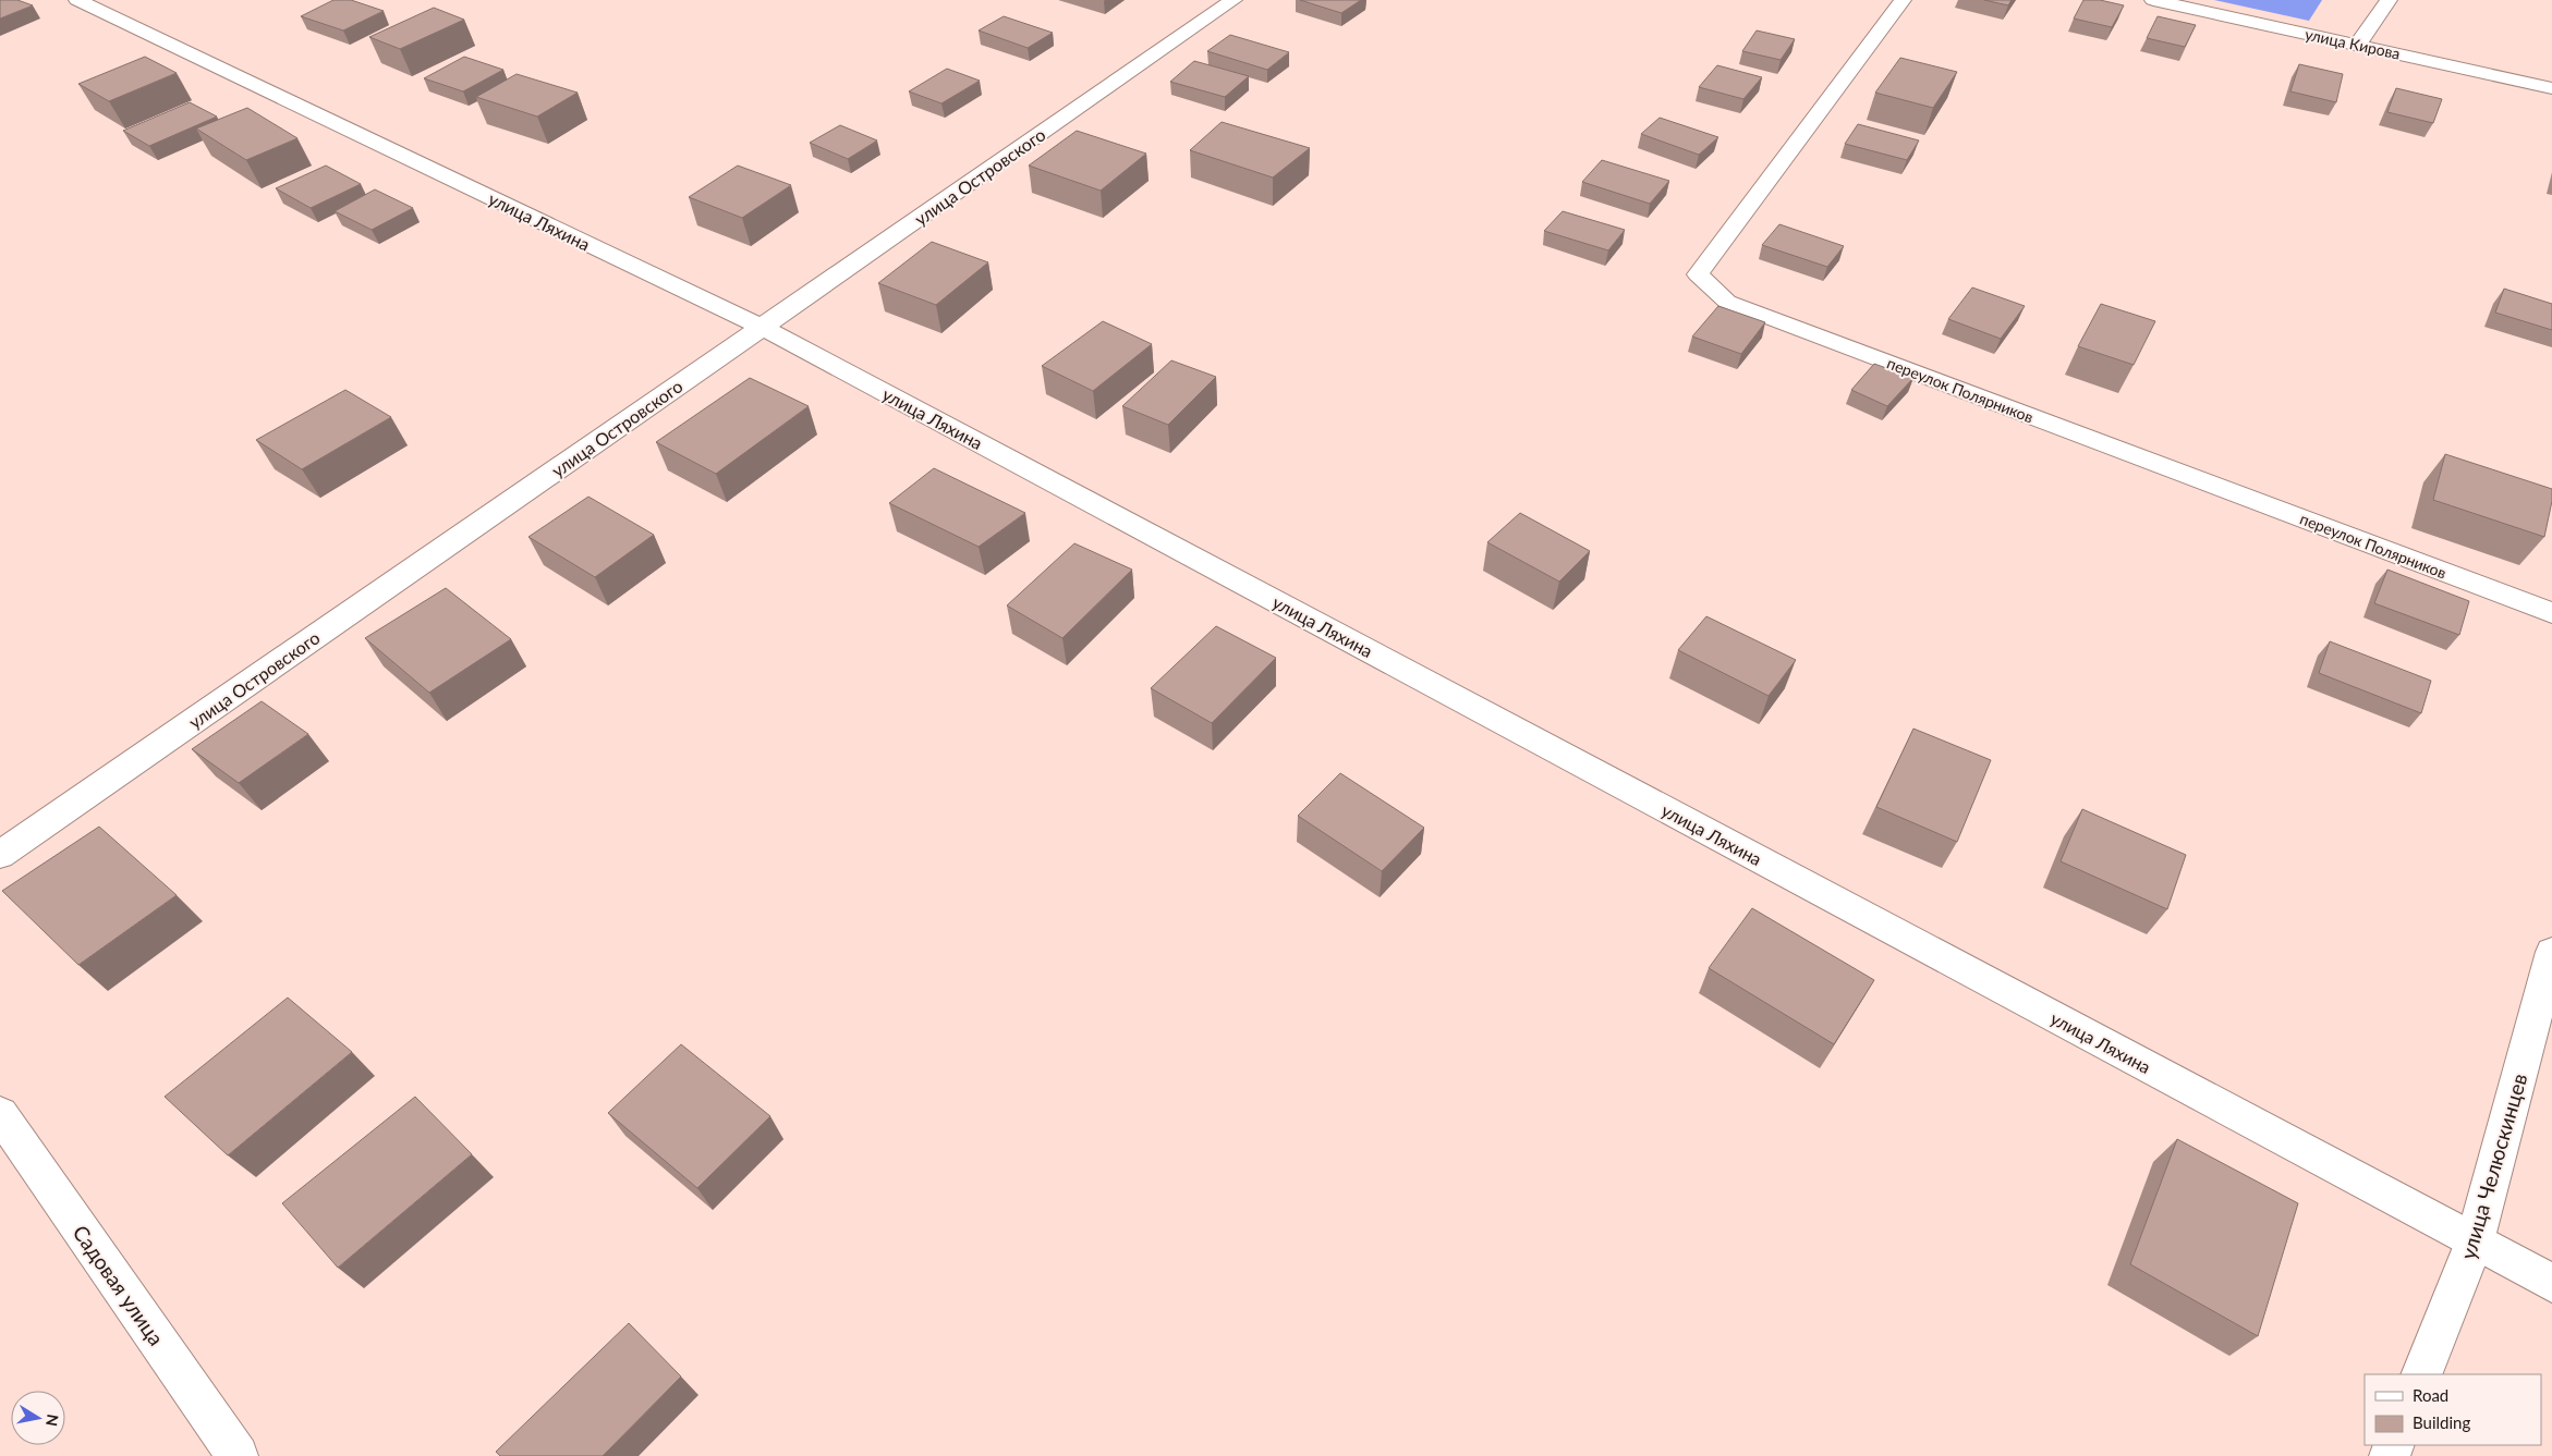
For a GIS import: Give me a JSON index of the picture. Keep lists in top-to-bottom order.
{
  "streets": {
    "street": [
      "улица Кирова",
      "улица Островского",
      "улица Ляхина",
      "переулок Полярников",
      "улица Челюскинцев",
      "Садовая улица"
    ]
  },
  "crossings": [
    ["улица Островского", "улица Ляхина"],
    ["улица Ляхина", "улица Челюскинцев"]
  ],
  "legend": ["Road", "Building"],
  "north": "right"
}
